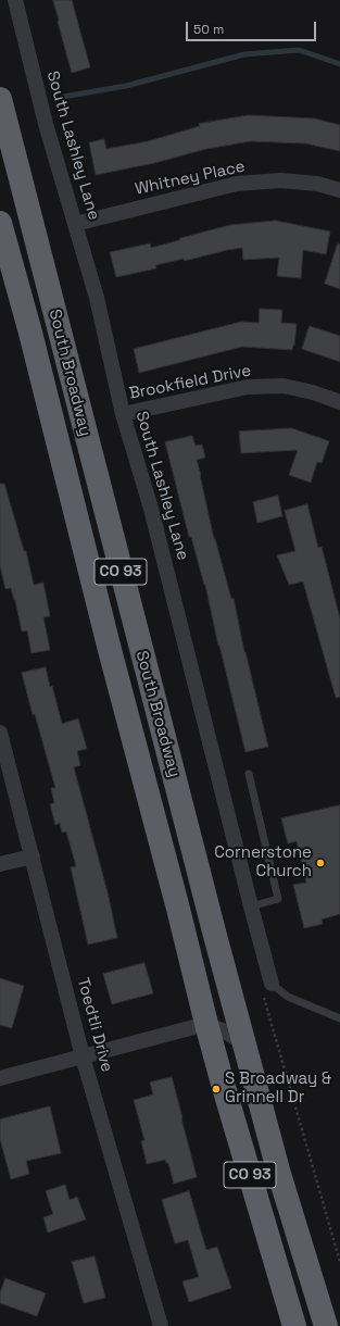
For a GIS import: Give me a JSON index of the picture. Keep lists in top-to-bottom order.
{
  "streets": {
    "highway": ["South Broadway", "CO 93"],
    "street": [
      "South Lashley Lane",
      "Whitney Place",
      "Brookfield Drive",
      "Toedtli Drive"
    ]
  },
  "crossings": [
    ["South Lashley Lane", "Whitney Place"],
    ["South Lashley Lane", "Brookfield Drive"]
  ],
  "places": ["Cornerstone Church", "S Broadway & Grinnell Dr"],
  "scale_bar": "50 m"
}
